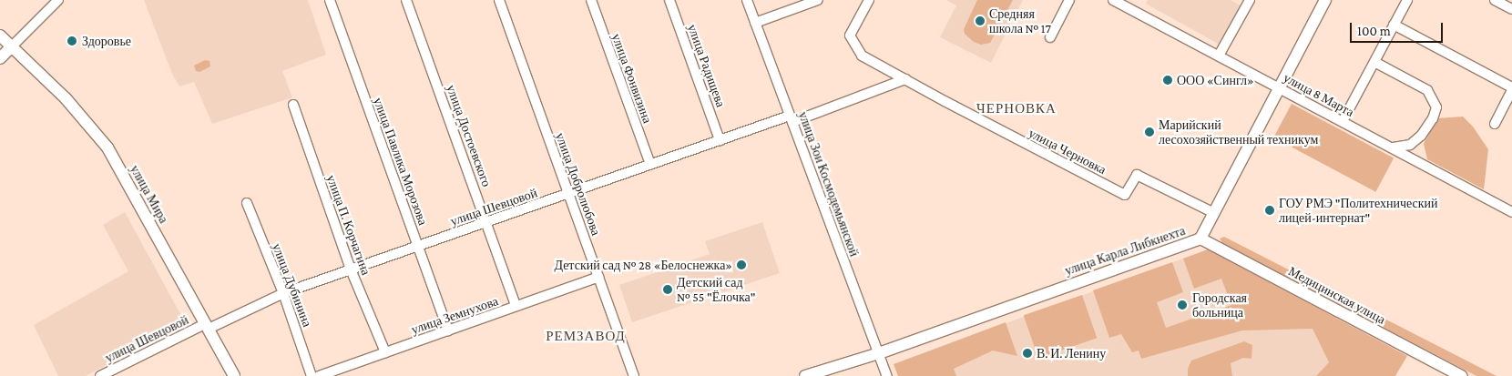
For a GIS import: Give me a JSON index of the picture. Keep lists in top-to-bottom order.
{
  "streets": {
    "main road": ["улица Мира", "улица Карла Либкнехта", "Медицинская улица"],
    "street": [
      "улица Радищева",
      "улица Фонвизина",
      "улица 8 Марта",
      "улица Достоевского",
      "улица Черновка",
      "улица Павлика Морозова",
      "улица Добролюбова",
      "улица Зои Космодемьянской",
      "улица Шевцовой",
      "улица П. Корчагина",
      "улица Дубинина",
      "улица Земнухова"
    ]
  },
  "crossings": [
    ["улица Радищева", "улица Шевцовой"],
    ["улица Фонвизина", "улица Шевцовой"],
    ["улица 8 Марта", "улица Карла Либкнехта"],
    ["улица Достоевского", "улица Шевцовой"],
    ["улица Достоевского", "улица Земнухова"],
    ["улица Черновка", "улица Шевцовой"],
    ["улица Черновка", "улица Карла Либкнехта"],
    ["улица Павлика Морозова", "улица Шевцовой"],
    ["улица Павлика Морозова", "улица Земнухова"],
    ["улица Добролюбова", "улица Шевцовой"],
    ["улица Добролюбова", "улица Земнухова"],
    ["улица Зои Космодемьянской", "улица Шевцовой"],
    ["улица Зои Космодемьянской", "улица Карла Либкнехта"],
    ["улица Мира", "улица Шевцовой"],
    ["улица Шевцовой", "улица П. Корчагина"],
    ["улица Шевцовой", "улица Дубинина"],
    ["улица П. Корчагина", "улица Земнухова"],
    ["улица Карла Либкнехта", "Медицинская улица"]
  ],
  "districts": ["ЧЕРНОВКА", "РЕМЗАВОД"],
  "places": [
    "Средняя школа № 17",
    "Здоровье",
    "ООО «Сингл»",
    "Марийский лесохозяйственный техникум",
    "ГОУ РМЭ \"Политехнический лицей-интернат\"",
    "Детский сад № 28 «Белоснежка»",
    "Детский сад № 55 \"Ёлочка\"",
    "Городская больница",
    "В. И. Ленину"
  ],
  "scale_bar": "100 m"
}
